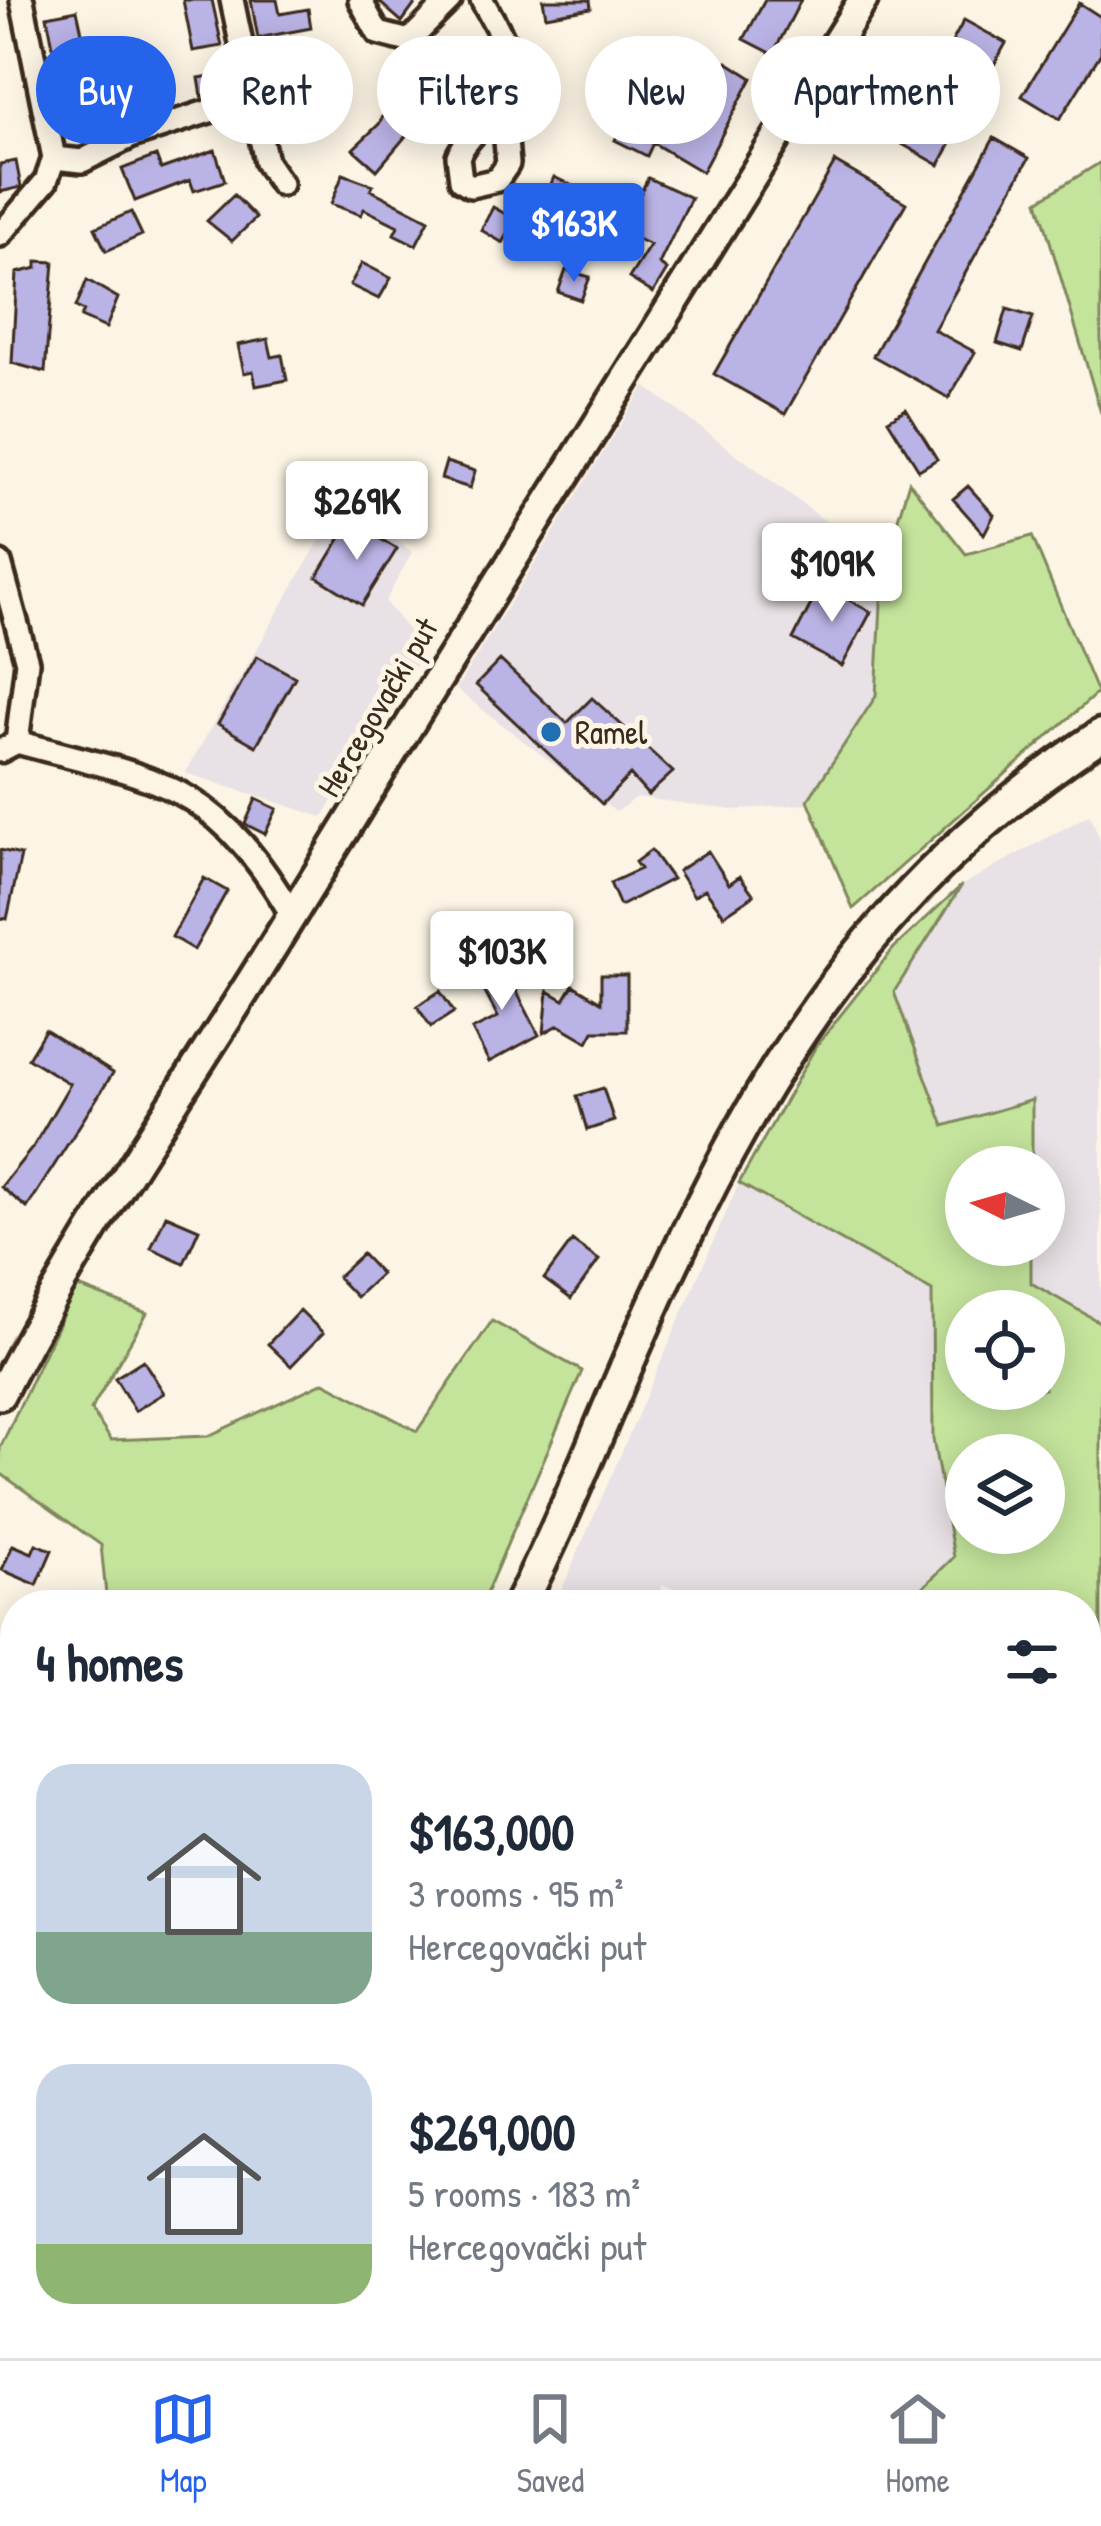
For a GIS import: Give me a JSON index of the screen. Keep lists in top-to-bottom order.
{
  "streets": {
    "main road": ["Hercegovački put"]
  },
  "places": ["Ramel"],
  "north": "left",
  "page": {
    "chip": [
      "Buy",
      "Rent",
      "Filters",
      "New",
      "Apartment"
    ],
    "price": [
      "$163K",
      "$269K",
      "$109K",
      "$103K"
    ],
    "heading": "4 homes",
    "list": [
      {
        "name": "$163,000",
        "note": "3 rooms · 95 m² · Hercegovački put"
      },
      {
        "name": "$269,000",
        "note": "5 rooms · 183 m² · Hercegovački put"
      }
    ],
    "tabs": ["Map", "Saved", "Home"]
  }
}
